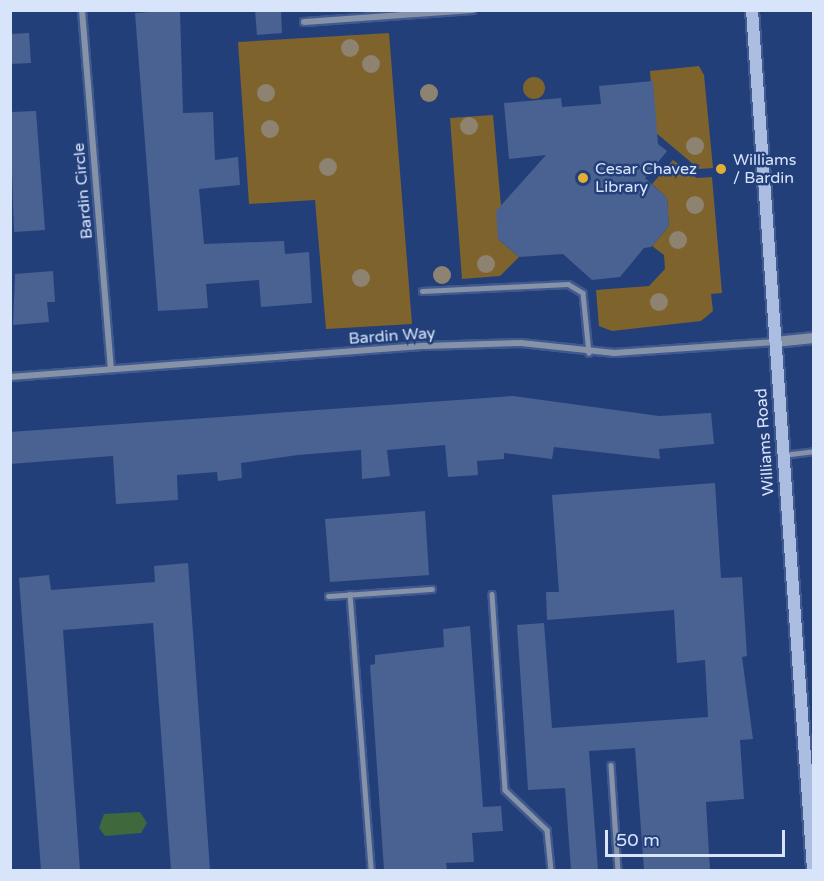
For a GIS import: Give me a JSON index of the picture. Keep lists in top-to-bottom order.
{
  "streets": {
    "main road": ["Williams Road"],
    "street": ["Bardin Circle", "Bardin Way"]
  },
  "crossings": [
    ["Bardin Circle", "Bardin Way"],
    ["Bardin Way", "Williams Road"]
  ],
  "places": ["Williams / Bardin", "Cesar Chavez Library"],
  "scale_bar": "50 m"
}
